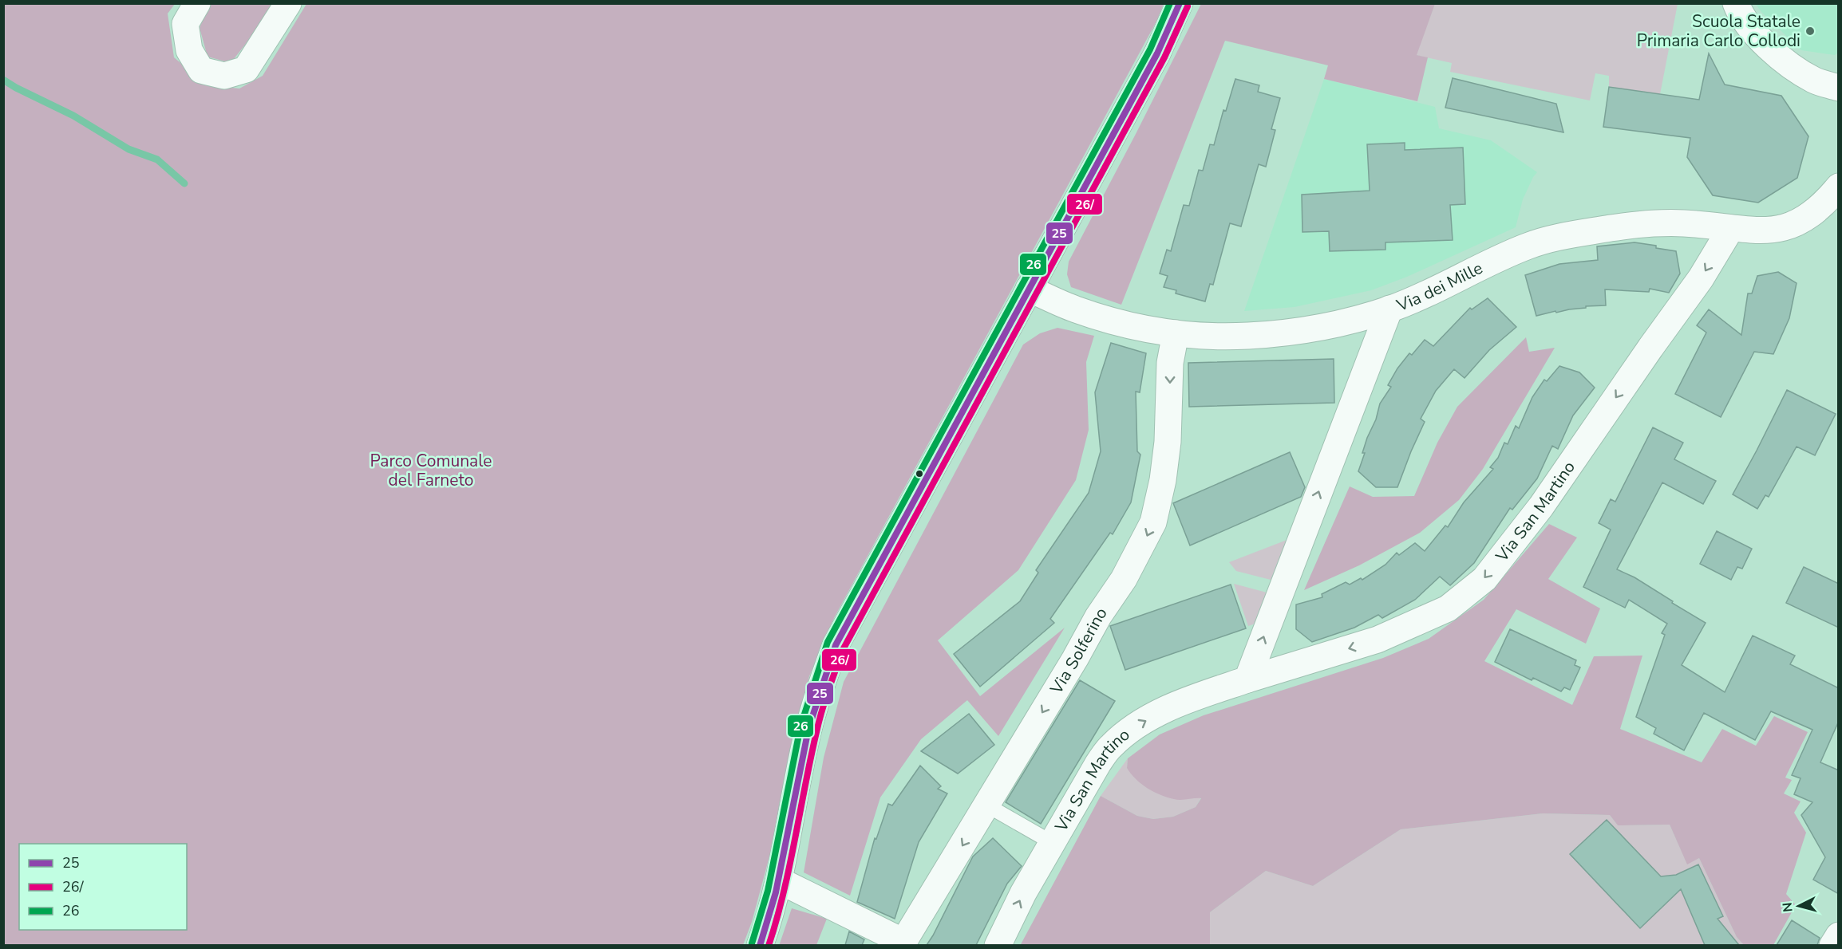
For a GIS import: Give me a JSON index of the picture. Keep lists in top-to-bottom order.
{
  "streets": {
    "street": ["Via dei Mille", "Via San Martino", "Via Solferino"]
  },
  "crossings": [
    ["Via dei Mille", "Via San Martino"],
    ["Via dei Mille", "Via Solferino"]
  ],
  "parks": ["Parco Comunale del Farneto"],
  "places": ["Scuola Statale Primaria Carlo Collodi"],
  "lines": ["transit line 25", "transit line 26", "transit line 26/"],
  "legend": ["25", "26/", "26"],
  "north": "left"
}
